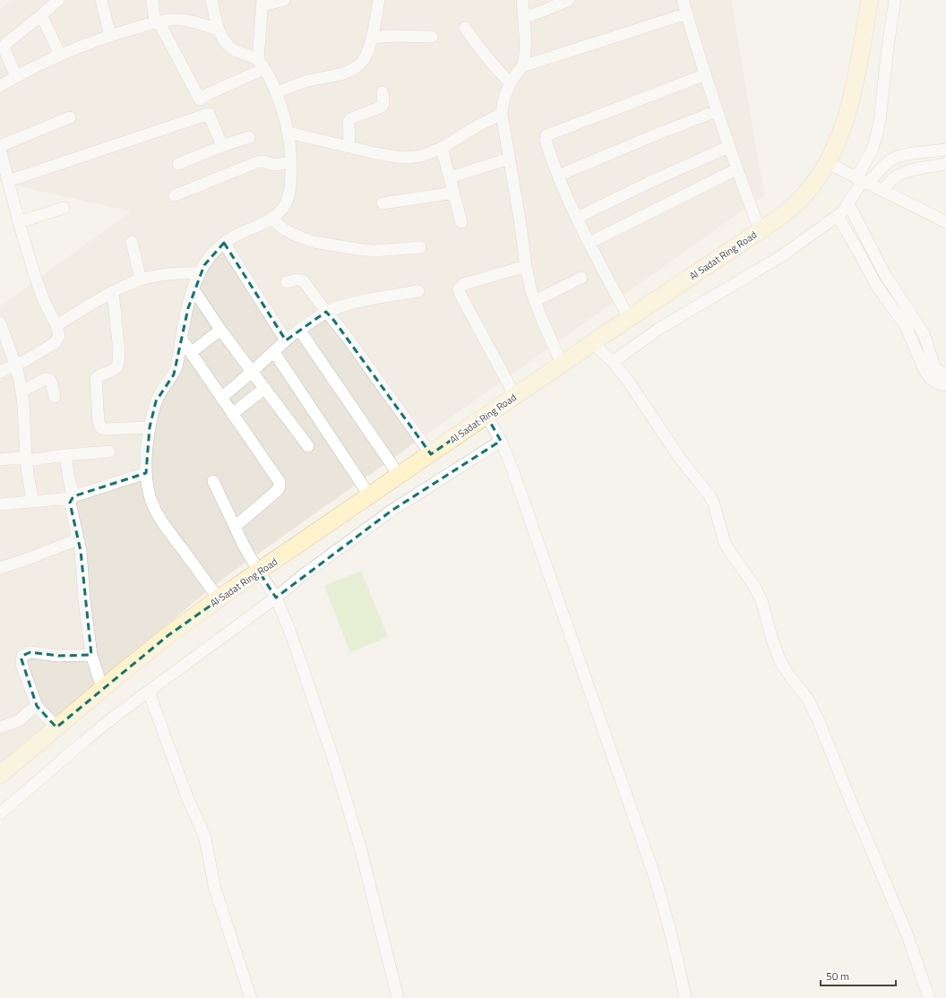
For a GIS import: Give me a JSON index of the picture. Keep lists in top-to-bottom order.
{
  "streets": {
    "main road": ["Al Sadat Ring Road"]
  },
  "scale_bar": "50 m"
}
